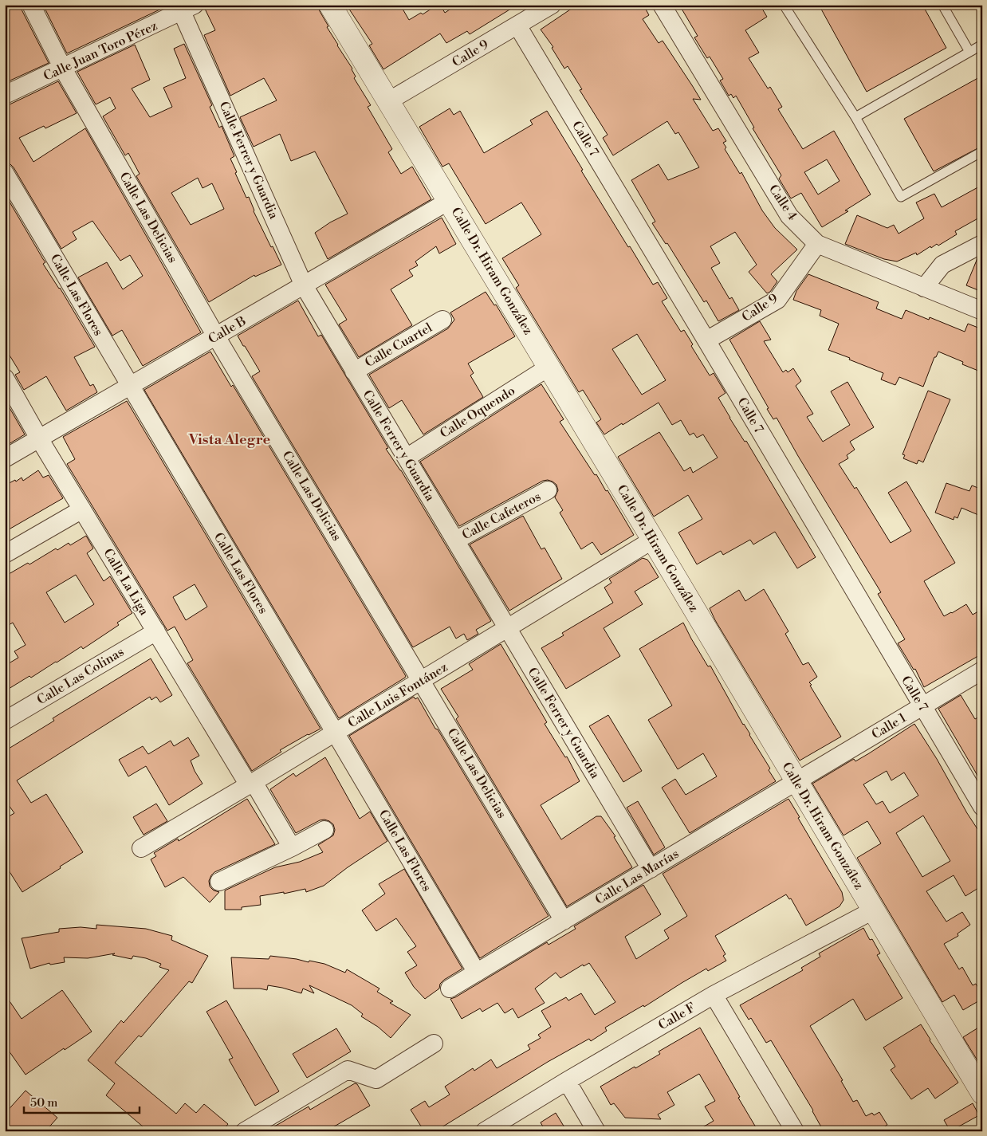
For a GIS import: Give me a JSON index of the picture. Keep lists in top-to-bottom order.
{
  "streets": {
    "street": [
      "Calle Juan Toro Pérez",
      "Calle 9",
      "Calle 7",
      "Calle Ferrer y Guardia",
      "Calle 4",
      "Calle Las Delicias",
      "Calle Dr. Hiram González",
      "Calle Las Flores",
      "Calle B",
      "Calle Cuartel",
      "Calle Oquendo",
      "Calle Cafeteros",
      "Calle La Liga",
      "Calle Las Colinas",
      "Calle Luis Fontánez",
      "Calle 1",
      "Calle Las Marías",
      "Calle F"
    ]
  },
  "crossings": [
    ["Calle Juan Toro Pérez", "Calle Ferrer y Guardia"],
    ["Calle Juan Toro Pérez", "Calle Las Delicias"],
    ["Calle 9", "Calle 7"],
    ["Calle 9", "Calle 4"],
    ["Calle 9", "Calle Dr. Hiram González"],
    ["Calle 7", "Calle 1"],
    ["Calle Ferrer y Guardia", "Calle B"],
    ["Calle Ferrer y Guardia", "Calle Cuartel"],
    ["Calle Ferrer y Guardia", "Calle Oquendo"],
    ["Calle Ferrer y Guardia", "Calle Cafeteros"],
    ["Calle Ferrer y Guardia", "Calle Luis Fontánez"],
    ["Calle Ferrer y Guardia", "Calle Las Marías"],
    ["Calle Las Delicias", "Calle B"],
    ["Calle Las Delicias", "Calle Luis Fontánez"],
    ["Calle Las Delicias", "Calle Las Marías"],
    ["Calle Dr. Hiram González", "Calle B"],
    ["Calle Dr. Hiram González", "Calle Oquendo"],
    ["Calle Dr. Hiram González", "Calle Luis Fontánez"],
    ["Calle Dr. Hiram González", "Calle 1"],
    ["Calle Dr. Hiram González", "Calle Las Marías"],
    ["Calle Dr. Hiram González", "Calle F"],
    ["Calle Las Flores", "Calle B"],
    ["Calle Las Flores", "Calle Luis Fontánez"],
    ["Calle Las Flores", "Calle Las Marías"],
    ["Calle B", "Calle La Liga"],
    ["Calle La Liga", "Calle Las Colinas"],
    ["Calle La Liga", "Calle Luis Fontánez"],
    ["Calle 1", "Calle Las Marías"]
  ],
  "districts": ["Vista Alegre"],
  "scale_bar": "50 m"
}
